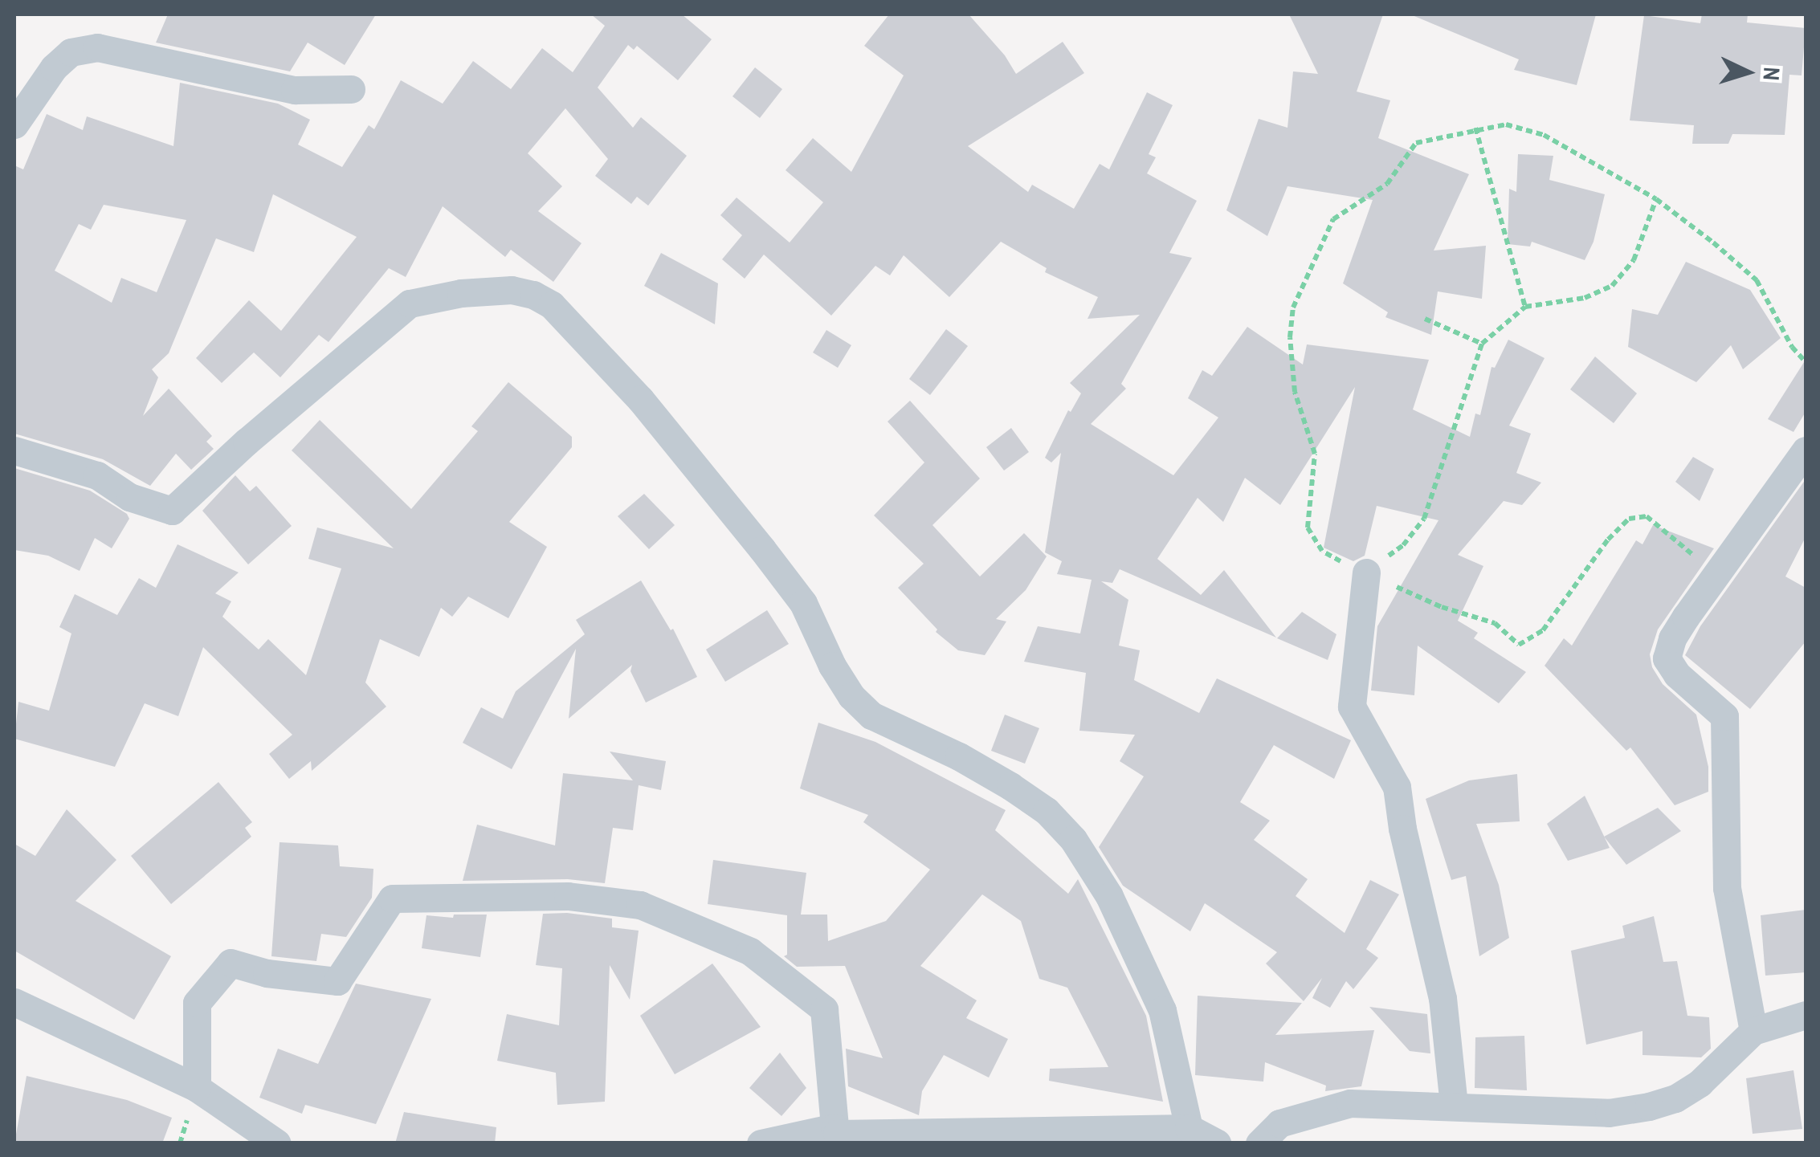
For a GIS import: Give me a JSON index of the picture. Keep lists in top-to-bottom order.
{
  "north": "right"
}
